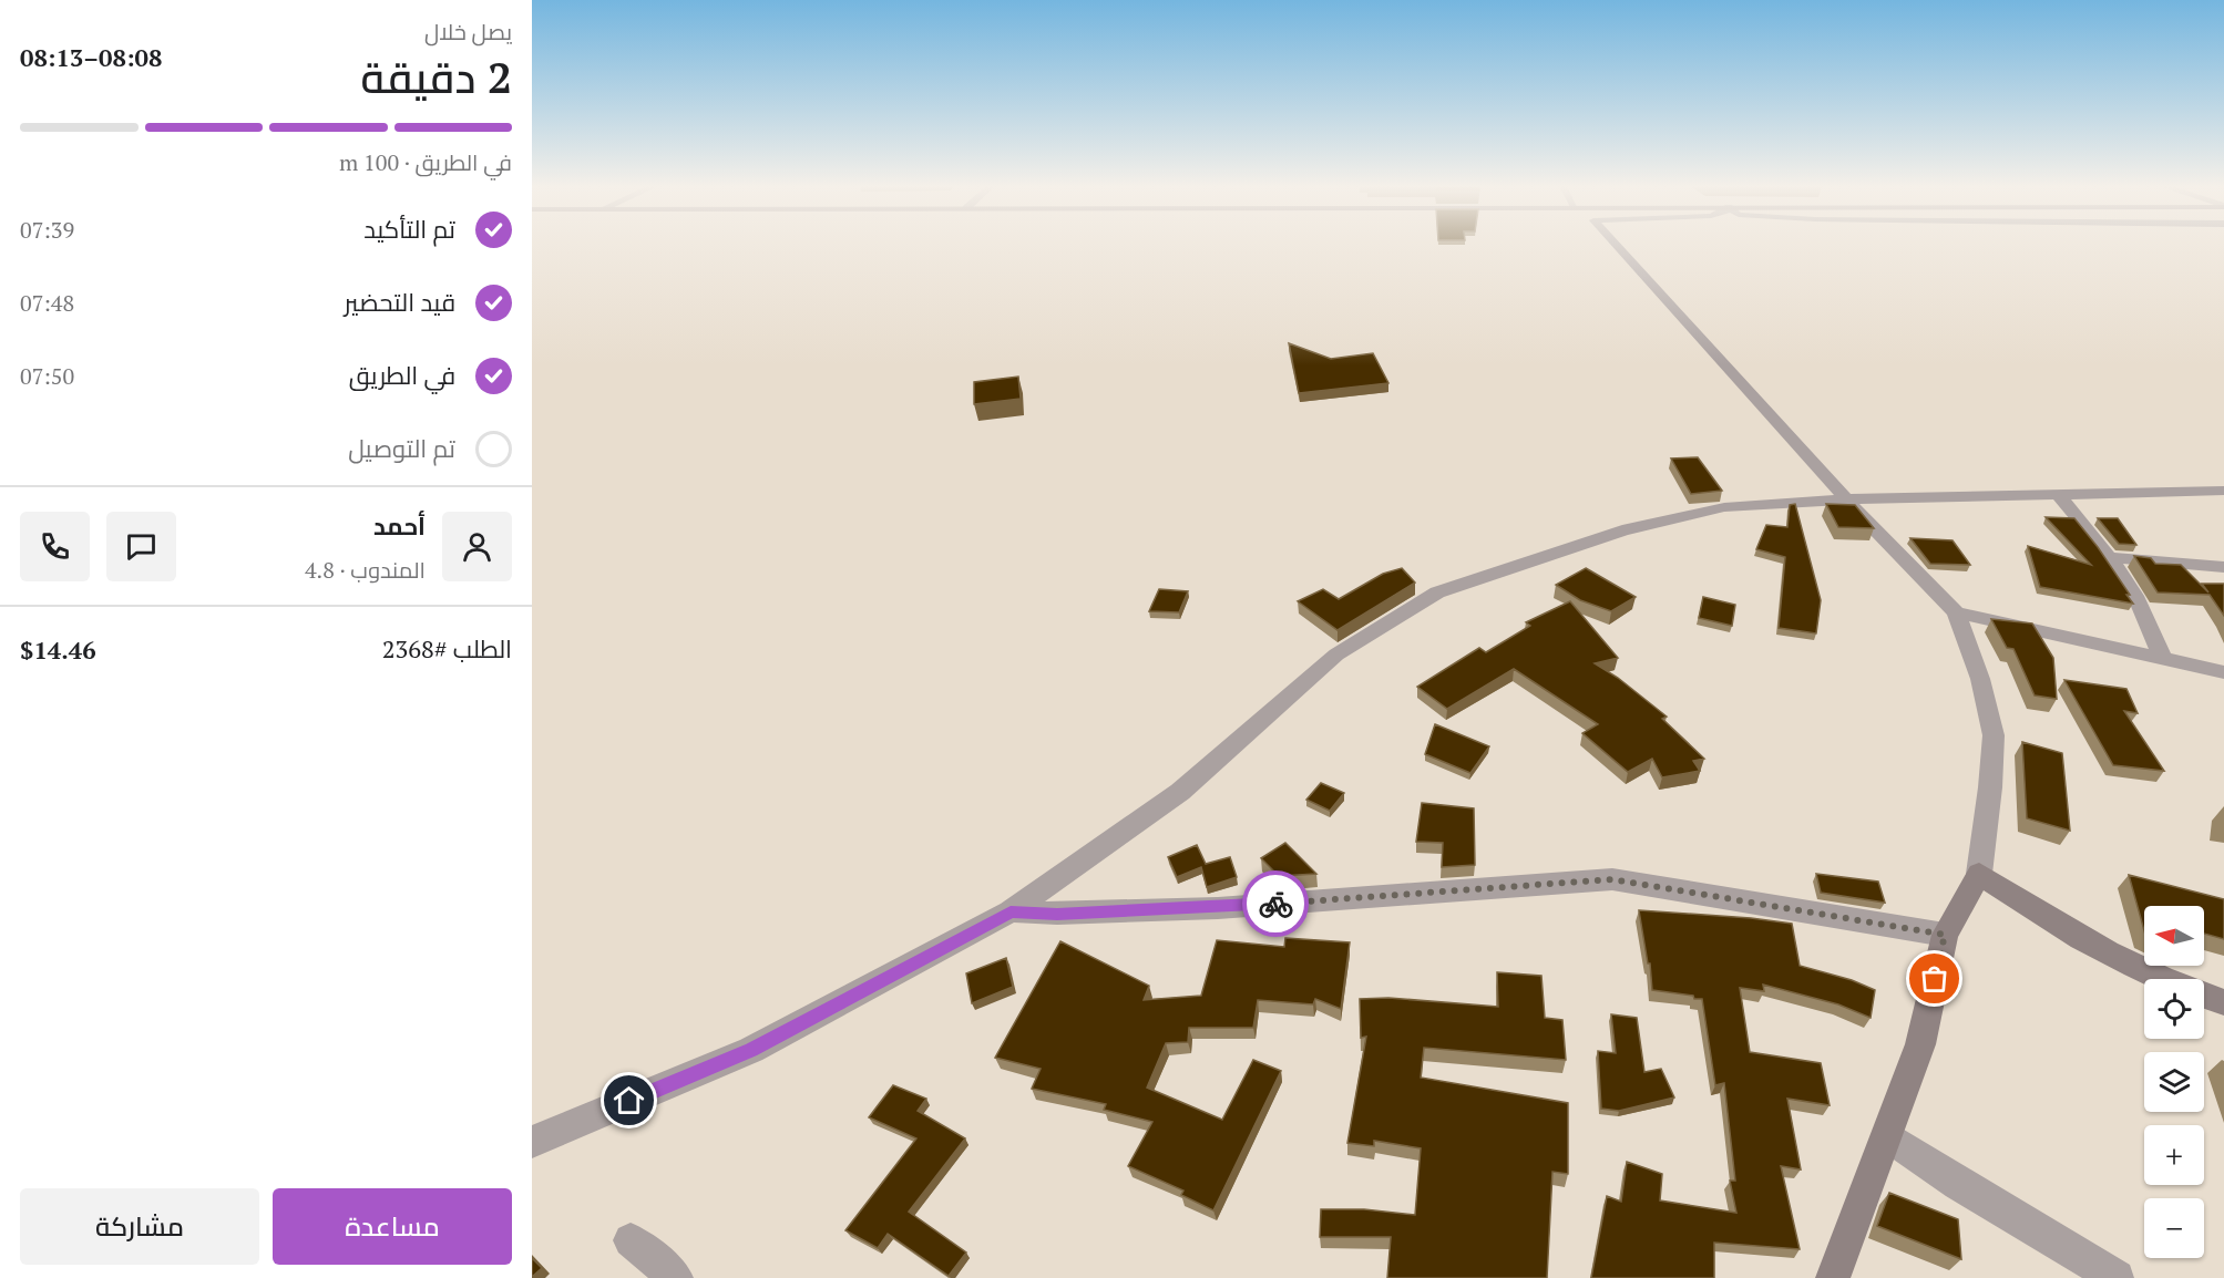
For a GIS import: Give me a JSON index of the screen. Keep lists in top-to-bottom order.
{
  "north": "left",
  "page": {
    "heading": ["2 دقيقة", "يصل خلال", "08:08–08:13"],
    "panel": [
      "أحمد",
      "المندوب · 4.8",
      "الطلب #2368",
      "$14.46"
    ],
    "bar": "في الطريق · 100 m",
    "list": [
      ["تم التأكيد", "07:39"],
      ["قيد التحضير", "07:48"],
      ["في الطريق", "07:50"],
      "تم التوصيل"
    ],
    "map_buttons": ["+", "−"],
    "buttons": ["مساعدة", "مشاركة"]
  }
}
